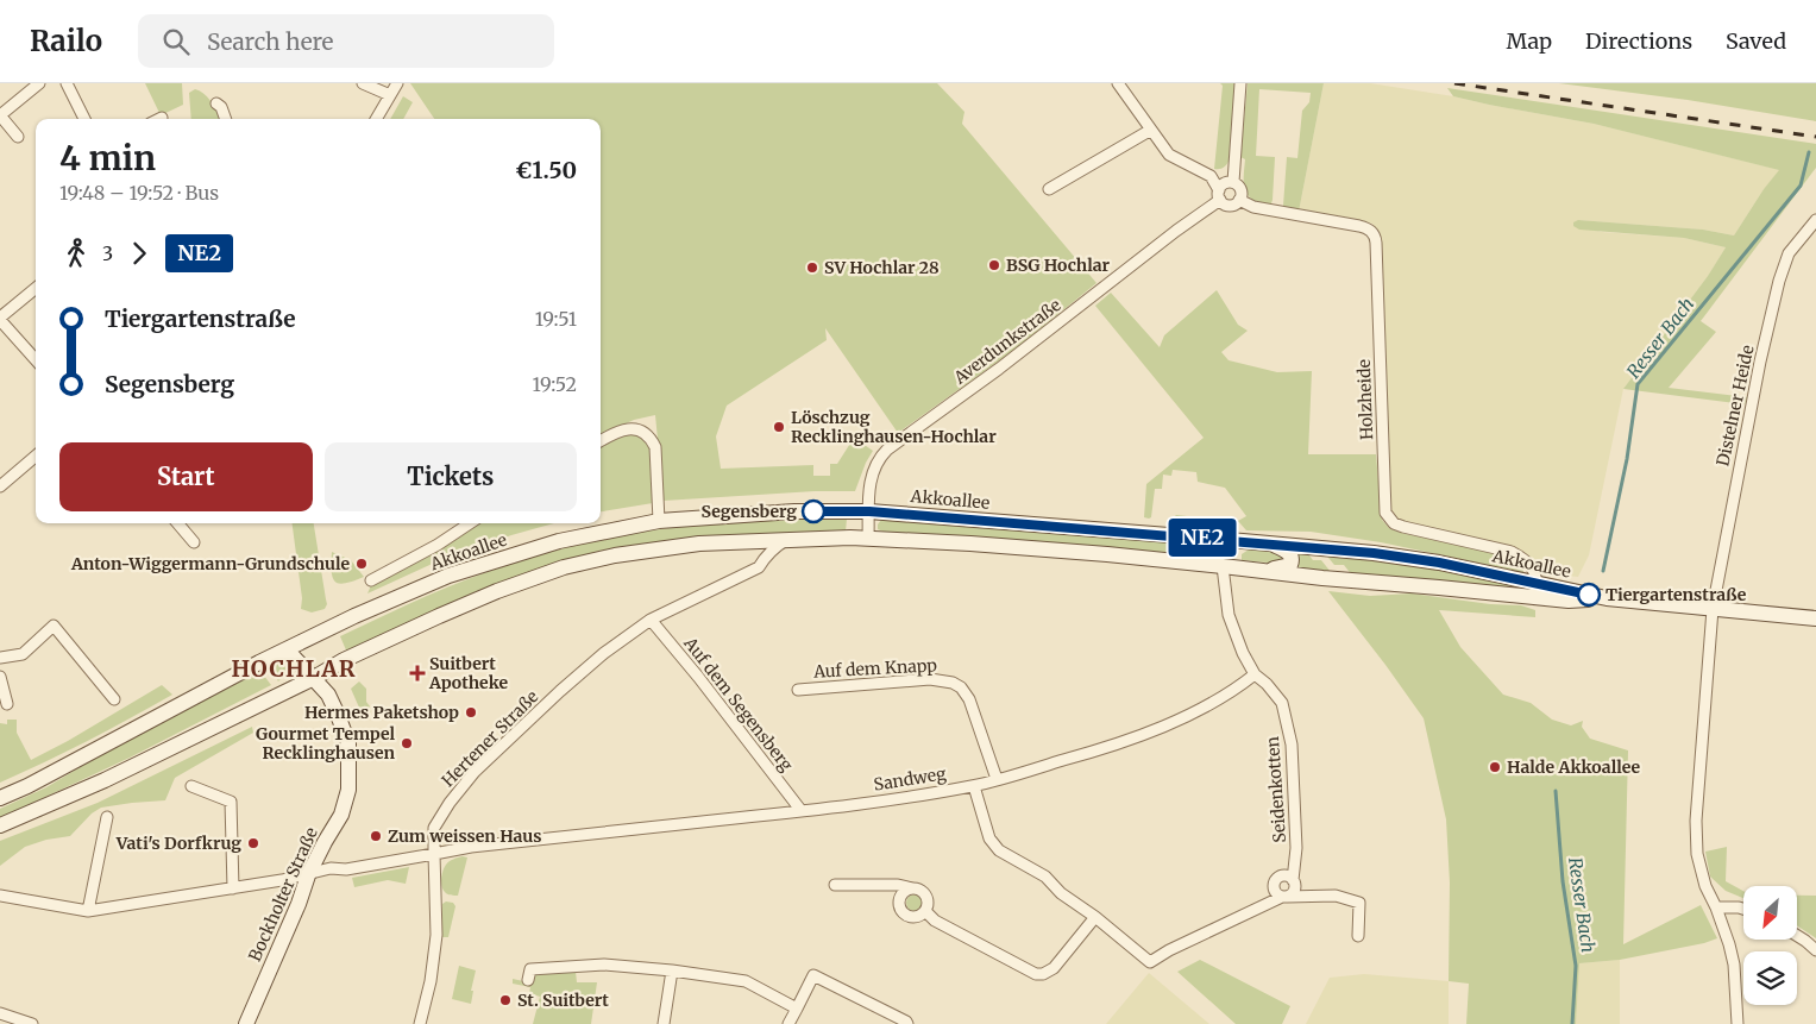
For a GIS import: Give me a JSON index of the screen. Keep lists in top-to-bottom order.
{
  "streets": {
    "main road": ["Akkoallee", "Bockholter Straße"],
    "street": [
      "Averdunkstraße",
      "Holzheide",
      "Distelner Heide",
      "Auf dem Knapp",
      "Auf dem Segensberg",
      "Hertener Straße",
      "Sandweg",
      "Seidenkotten"
    ]
  },
  "crossings": [
    ["Averdunkstraße", "Holzheide"],
    ["Averdunkstraße", "Akkoallee"],
    ["Holzheide", "Akkoallee"],
    ["Distelner Heide", "Akkoallee"],
    ["Akkoallee", "Hertener Straße"],
    ["Akkoallee", "Bockholter Straße"],
    ["Auf dem Knapp", "Sandweg"],
    ["Auf dem Segensberg", "Hertener Straße"],
    ["Auf dem Segensberg", "Sandweg"],
    ["Hertener Straße", "Sandweg"],
    ["Sandweg", "Seidenkotten"]
  ],
  "districts": ["HOCHLAR"],
  "water": ["Resser Bach"],
  "places": {
    "other": [
      "BSG Hochlar",
      "SV Hochlar 28",
      "Löschzug Recklinghausen-Hochlar",
      "Segensberg",
      "Anton-Wiggermann-Grundschule",
      "Tiergartenstraße",
      "Hermes Paketshop",
      "Gourmet Tempel Recklinghausen",
      "Halde Akkoallee",
      "Zum weissen Haus",
      "Vati's Dorfkrug",
      "St. Suitbert"
    ],
    "health": ["Suitbert Apotheke"]
  },
  "lines": ["bus line NE2"],
  "north": "bottom left",
  "page": {
    "header": "Railo",
    "search": "Search here",
    "nav": ["Map", "Directions", "Saved"],
    "on_map": "NE2",
    "heading": ["4 min", "19:48 – 19:52 · Bus", "€1.50"],
    "legs": ["3", "NE2"],
    "list": [
      {
        "name": "Tiergartenstraße",
        "value": "19:51"
      },
      {
        "name": "Segensberg",
        "value": "19:52"
      }
    ],
    "buttons": ["Start", "Tickets"]
  }
}
